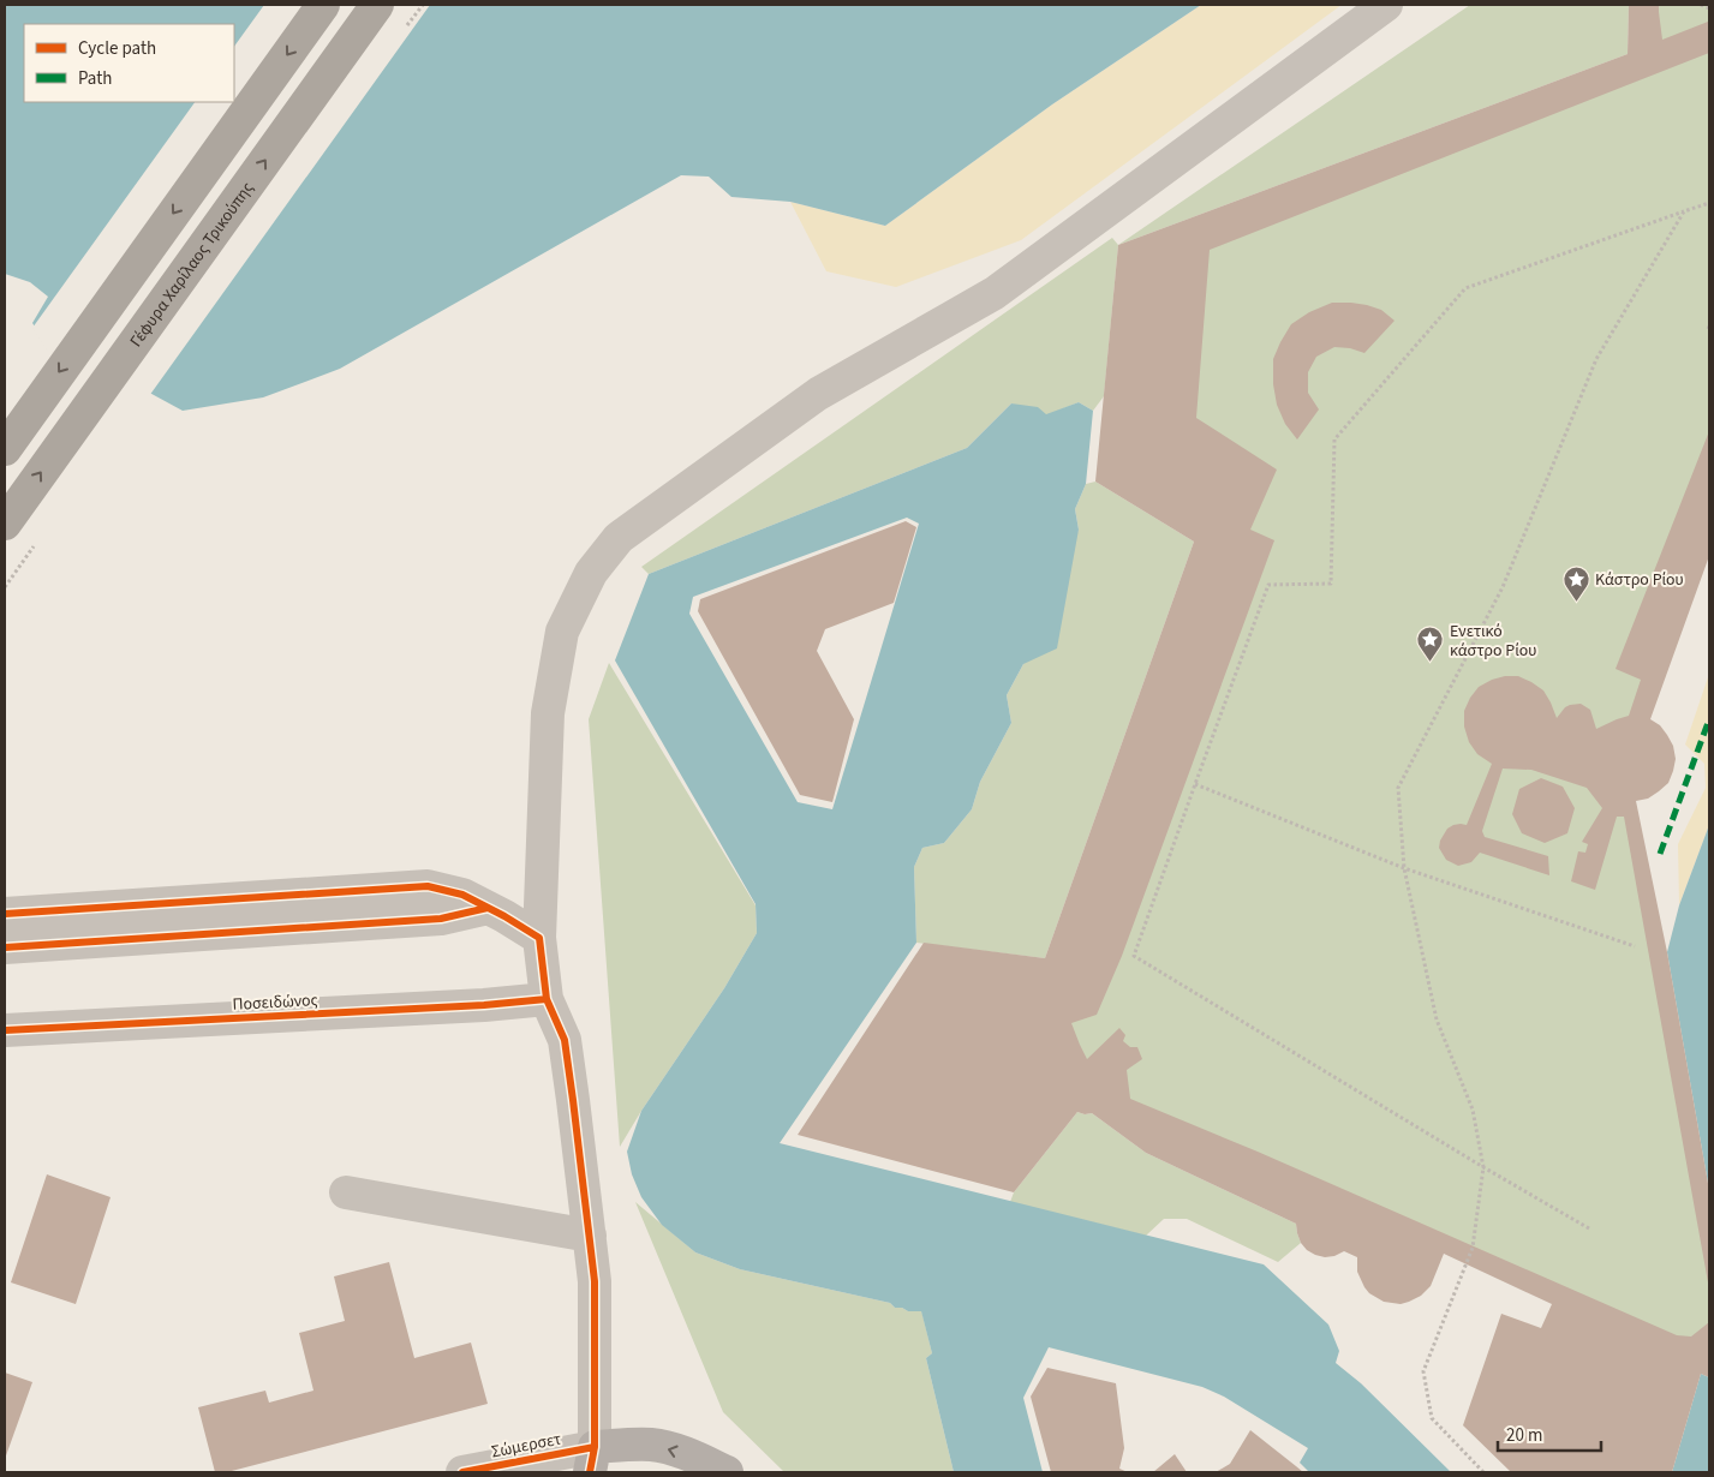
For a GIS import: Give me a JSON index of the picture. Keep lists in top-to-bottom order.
{
  "streets": {
    "highway": ["Γέφυρα Χαρίλαος Τρικούπης"],
    "street": ["Ποσειδώνος", "Σώμερσετ"]
  },
  "places": {
    "place": ["Κάστρο Ρίου", "Ενετικό κάστρο Ρίου"]
  },
  "legend": ["Cycle path", "Path"],
  "scale_bar": "20 m"
}
